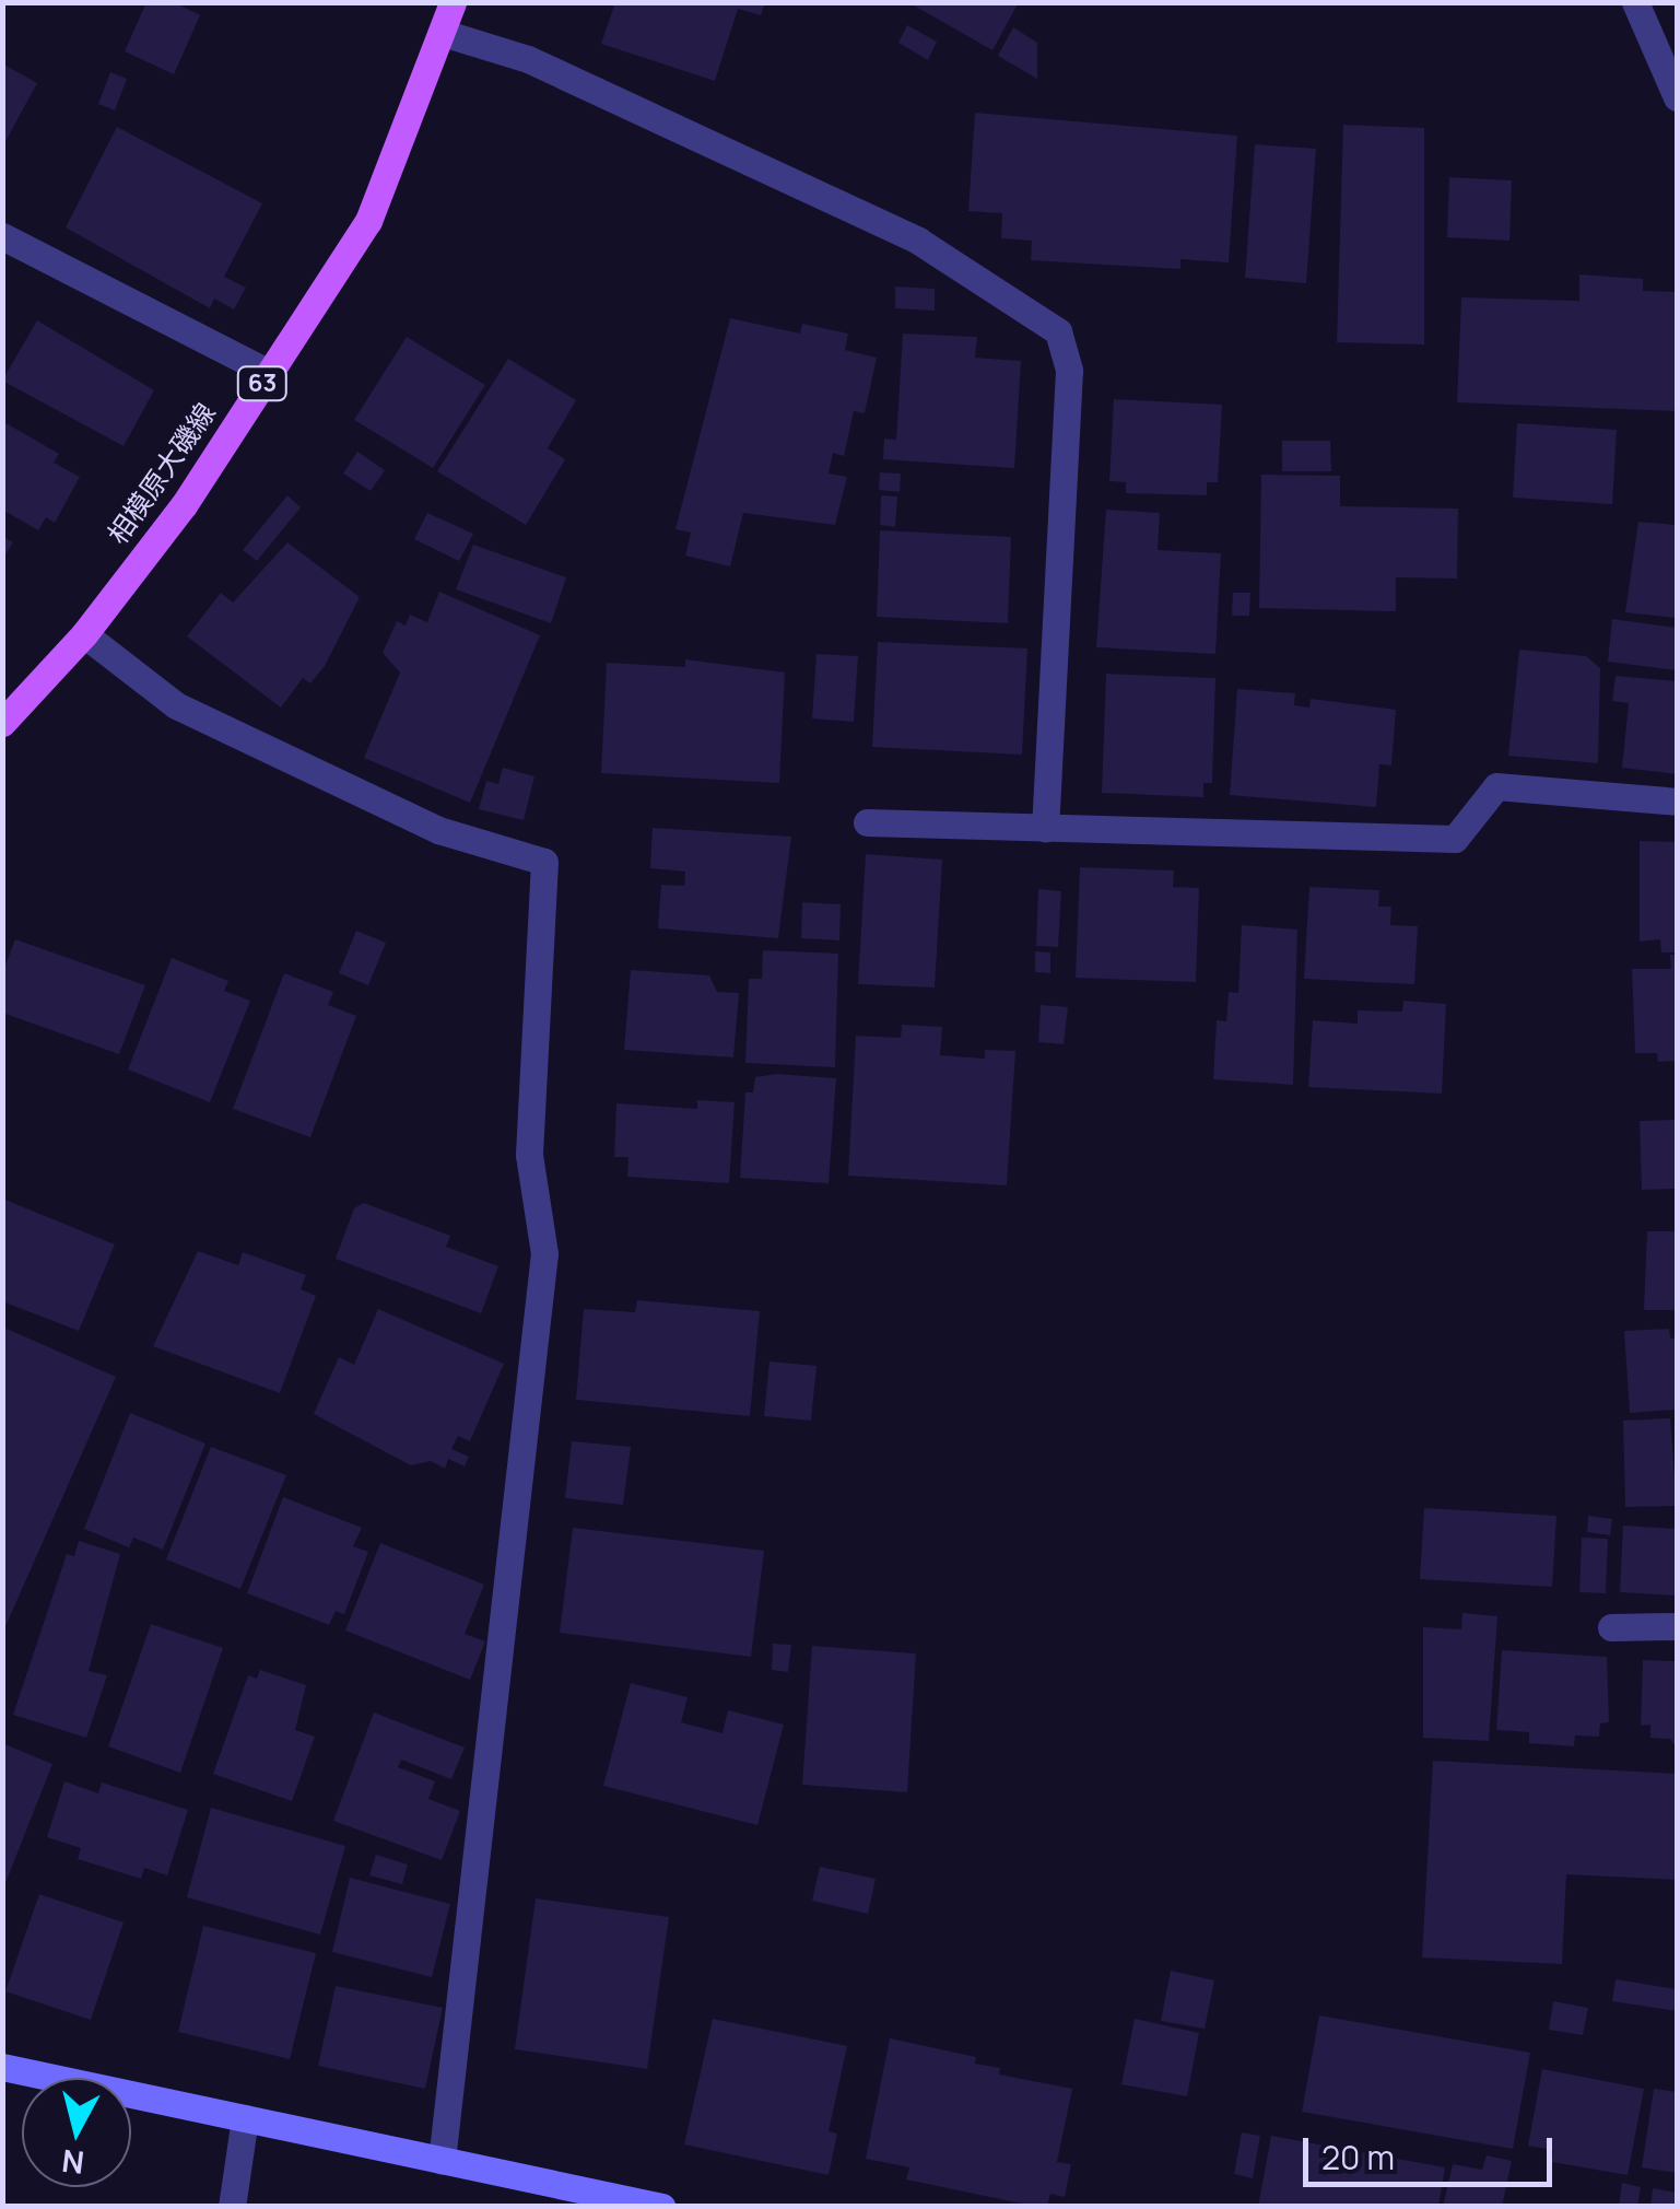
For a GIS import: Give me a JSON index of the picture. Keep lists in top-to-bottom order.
{
  "streets": {
    "main road": ["63", "相模原大磯線"]
  },
  "scale_bar": "20 m",
  "north": "bottom"
}
